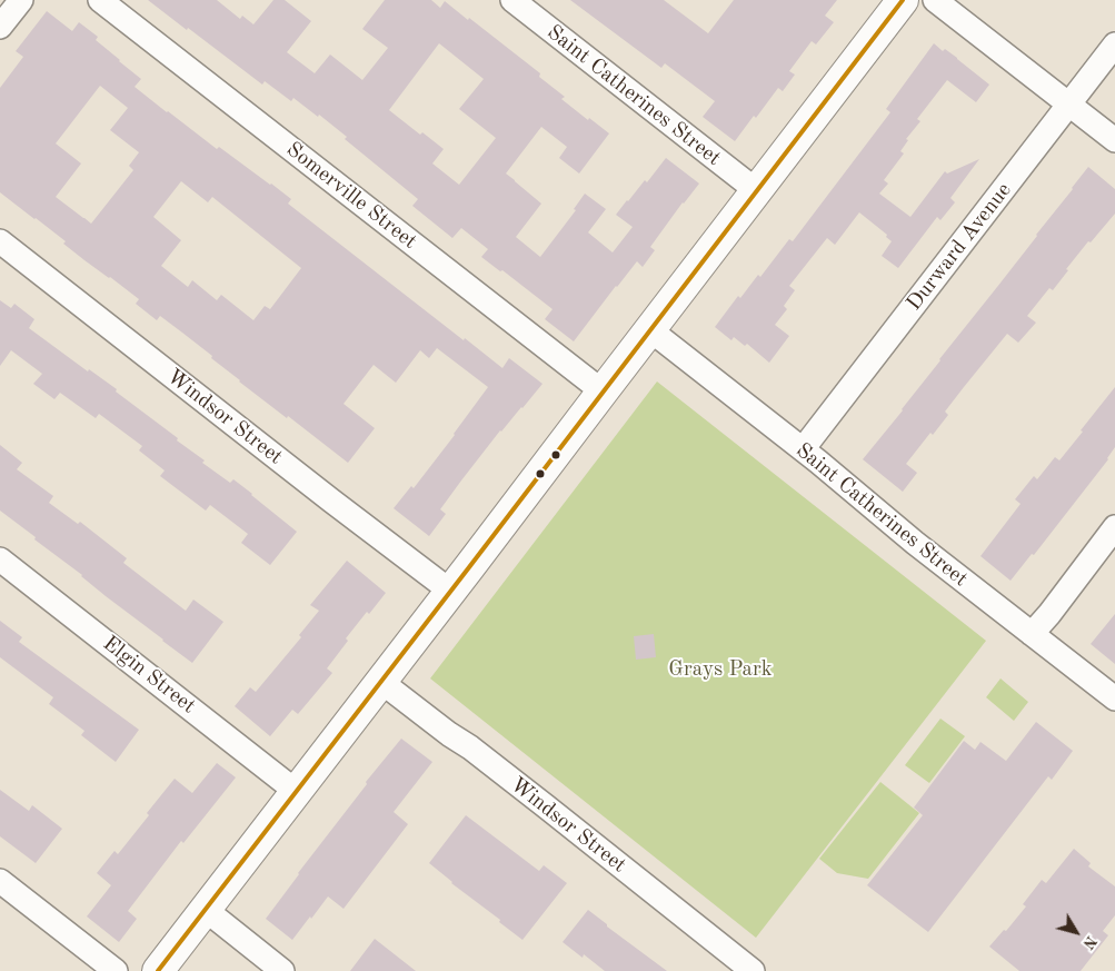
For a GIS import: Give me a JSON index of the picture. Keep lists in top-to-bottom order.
{
  "streets": {
    "street": [
      "Saint Catherines Street",
      "Somerville Street",
      "Durward Avenue",
      "Windsor Street",
      "Elgin Street"
    ]
  },
  "crossings": [
    ["Saint Catherines Street", "Durward Avenue"]
  ],
  "parks": ["Grays Park"],
  "north": "bottom right"
}
